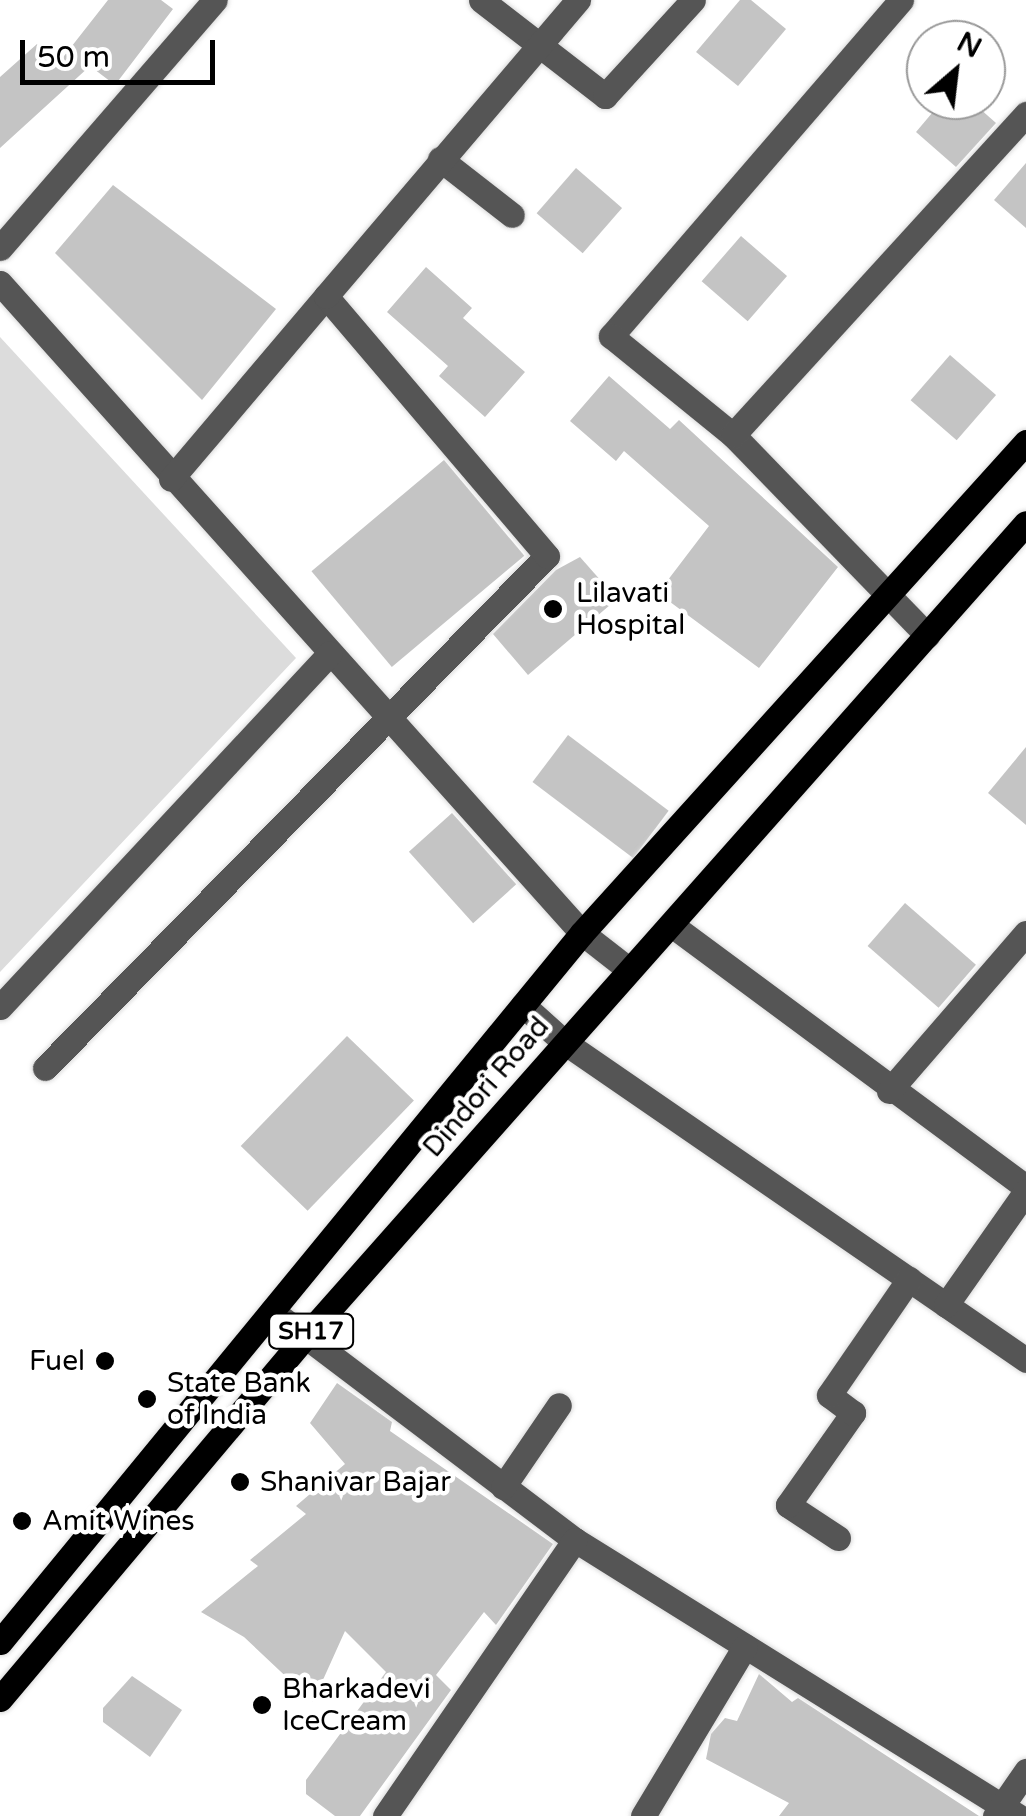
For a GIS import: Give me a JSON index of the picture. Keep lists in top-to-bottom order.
{
  "streets": {
    "main road": ["Dindori Road", "SH17"]
  },
  "places": [
    "Lilavati Hospital",
    "Fuel",
    "State Bank of India",
    "Shanivar Bajar",
    "Amit Wines",
    "Bharkadevi IceCream"
  ],
  "scale_bar": "50 m",
  "north": "top right"
}
